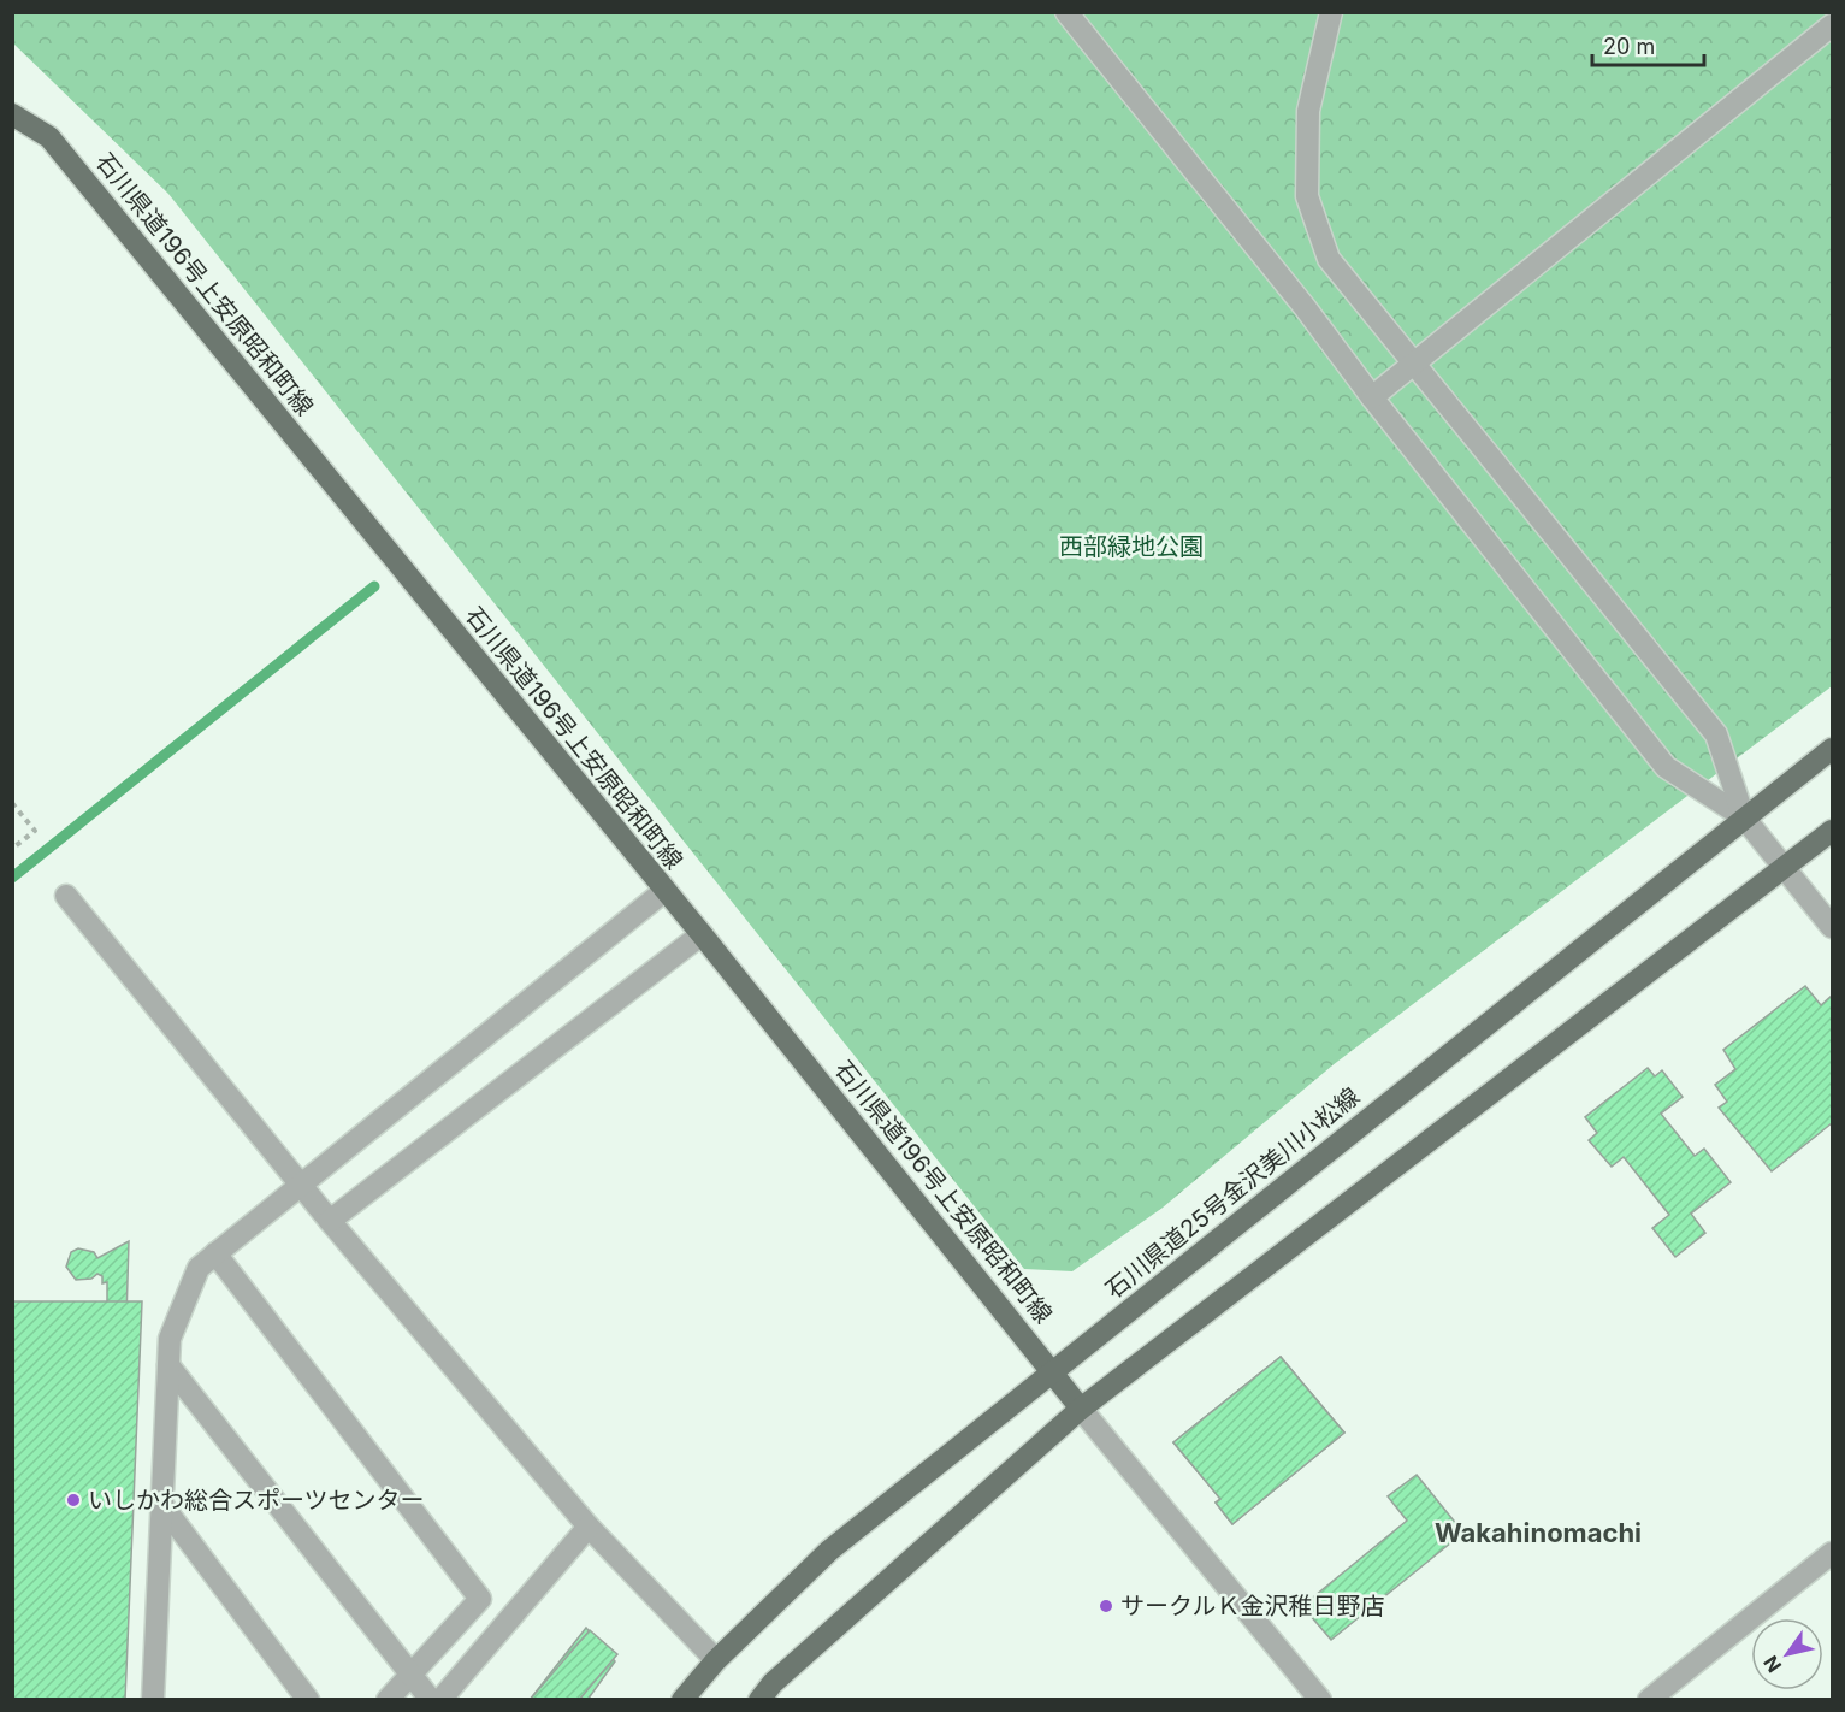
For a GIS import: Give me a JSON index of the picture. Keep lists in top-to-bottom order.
{
  "streets": {
    "main road": ["石川県道196号上安原昭和町線", "石川県道25号金沢美川小松線"]
  },
  "crossings": [
    ["石川県道196号上安原昭和町線", "石川県道25号金沢美川小松線"]
  ],
  "districts": ["Wakahinomachi"],
  "parks": ["西部緑地公園"],
  "places": ["いしかわ総合スポーツセンター", "サークルＫ金沢稚日野店"],
  "scale_bar": "20 m",
  "north": "bottom left"
}
